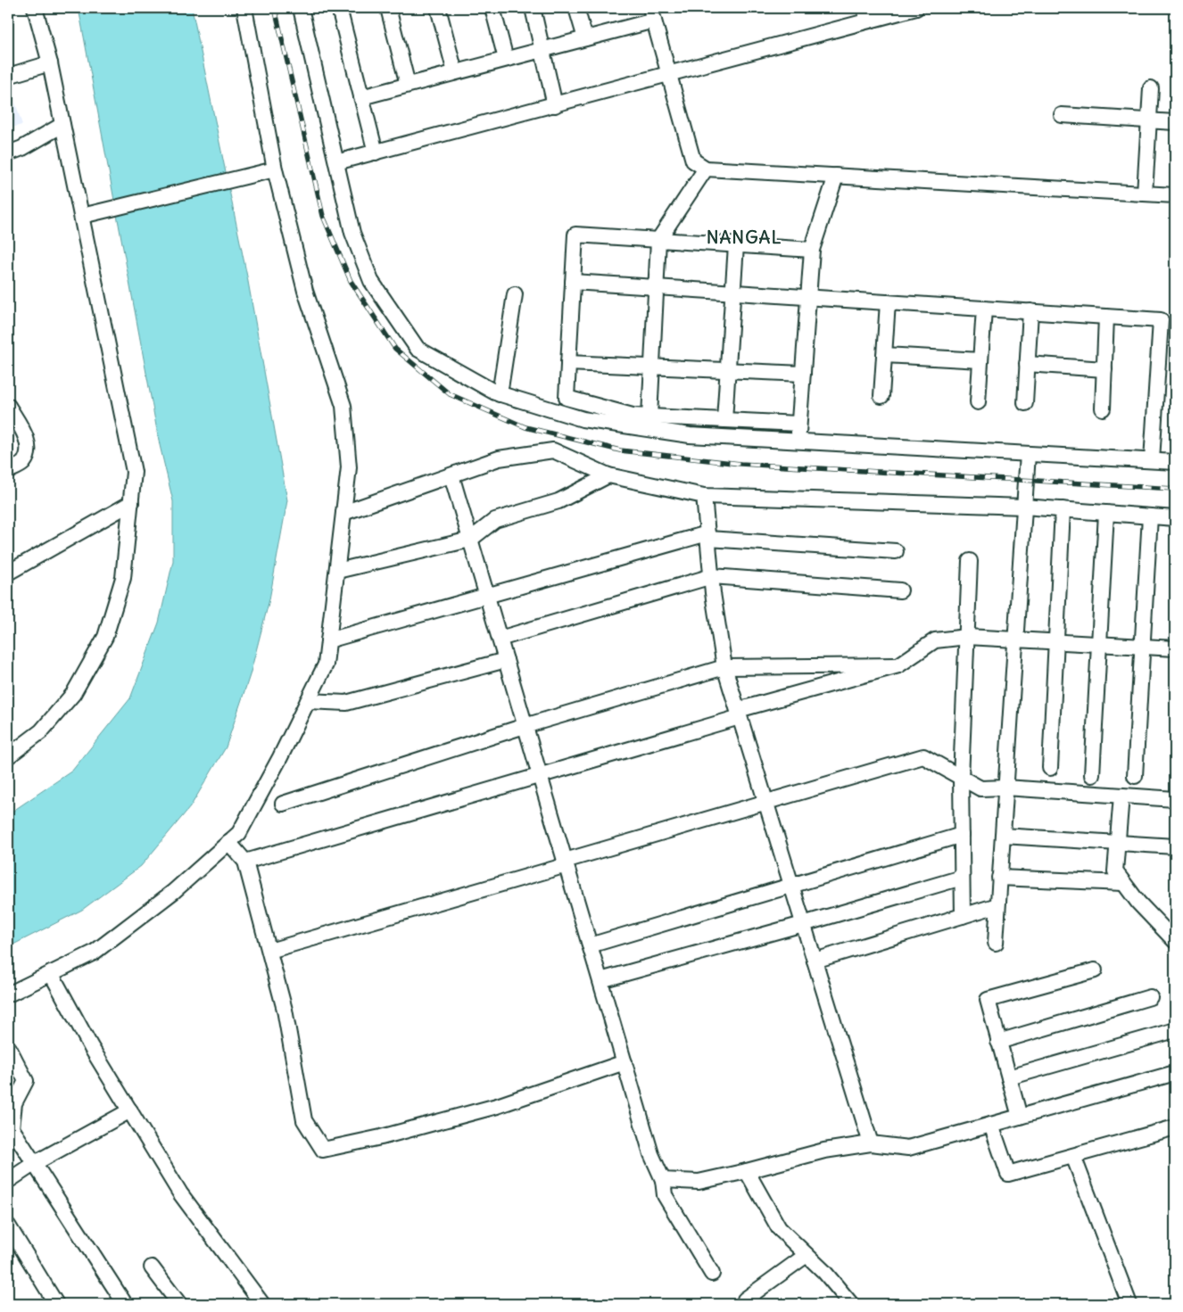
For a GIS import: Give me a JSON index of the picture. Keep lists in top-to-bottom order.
{
  "districts": ["NANGAL"]
}
